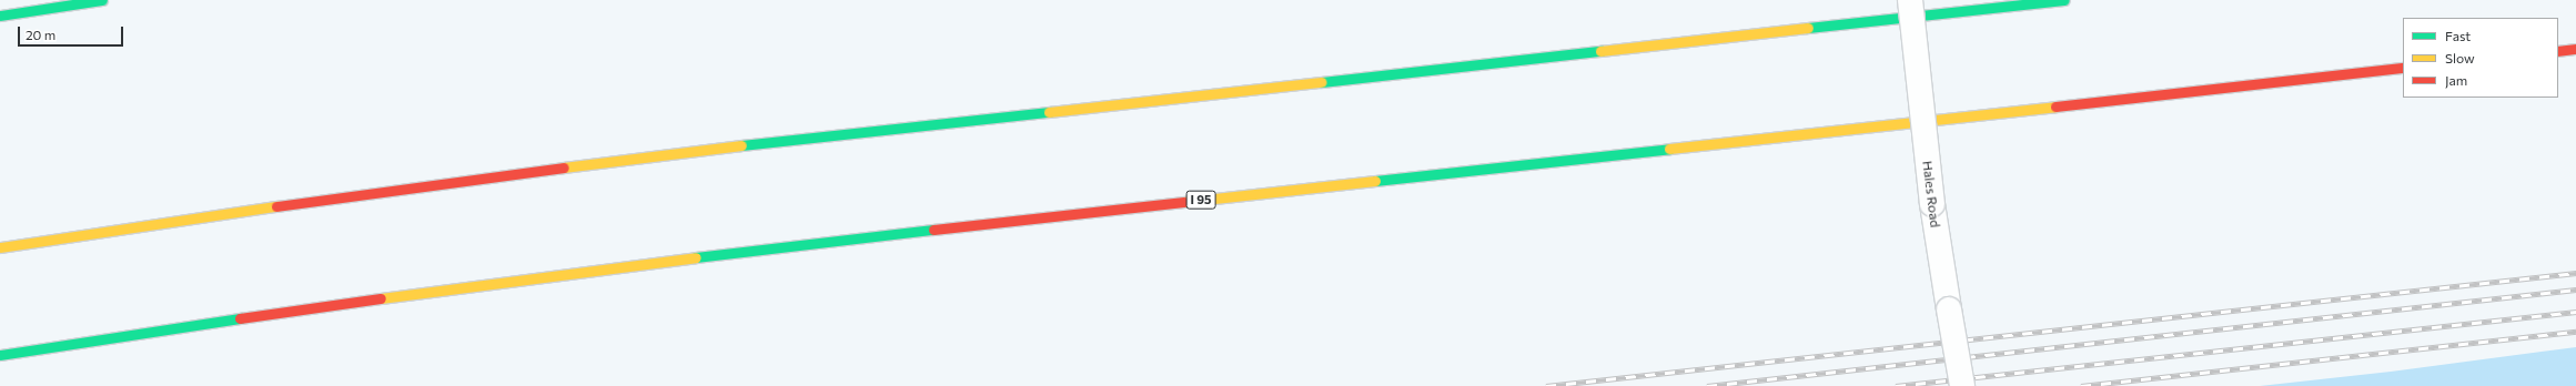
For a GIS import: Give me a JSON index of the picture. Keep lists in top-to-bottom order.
{
  "streets": {
    "main road": ["I 95"],
    "street": ["Hales Road"]
  },
  "legend": ["Fast", "Slow", "Jam"],
  "scale_bar": "20 m"
}
